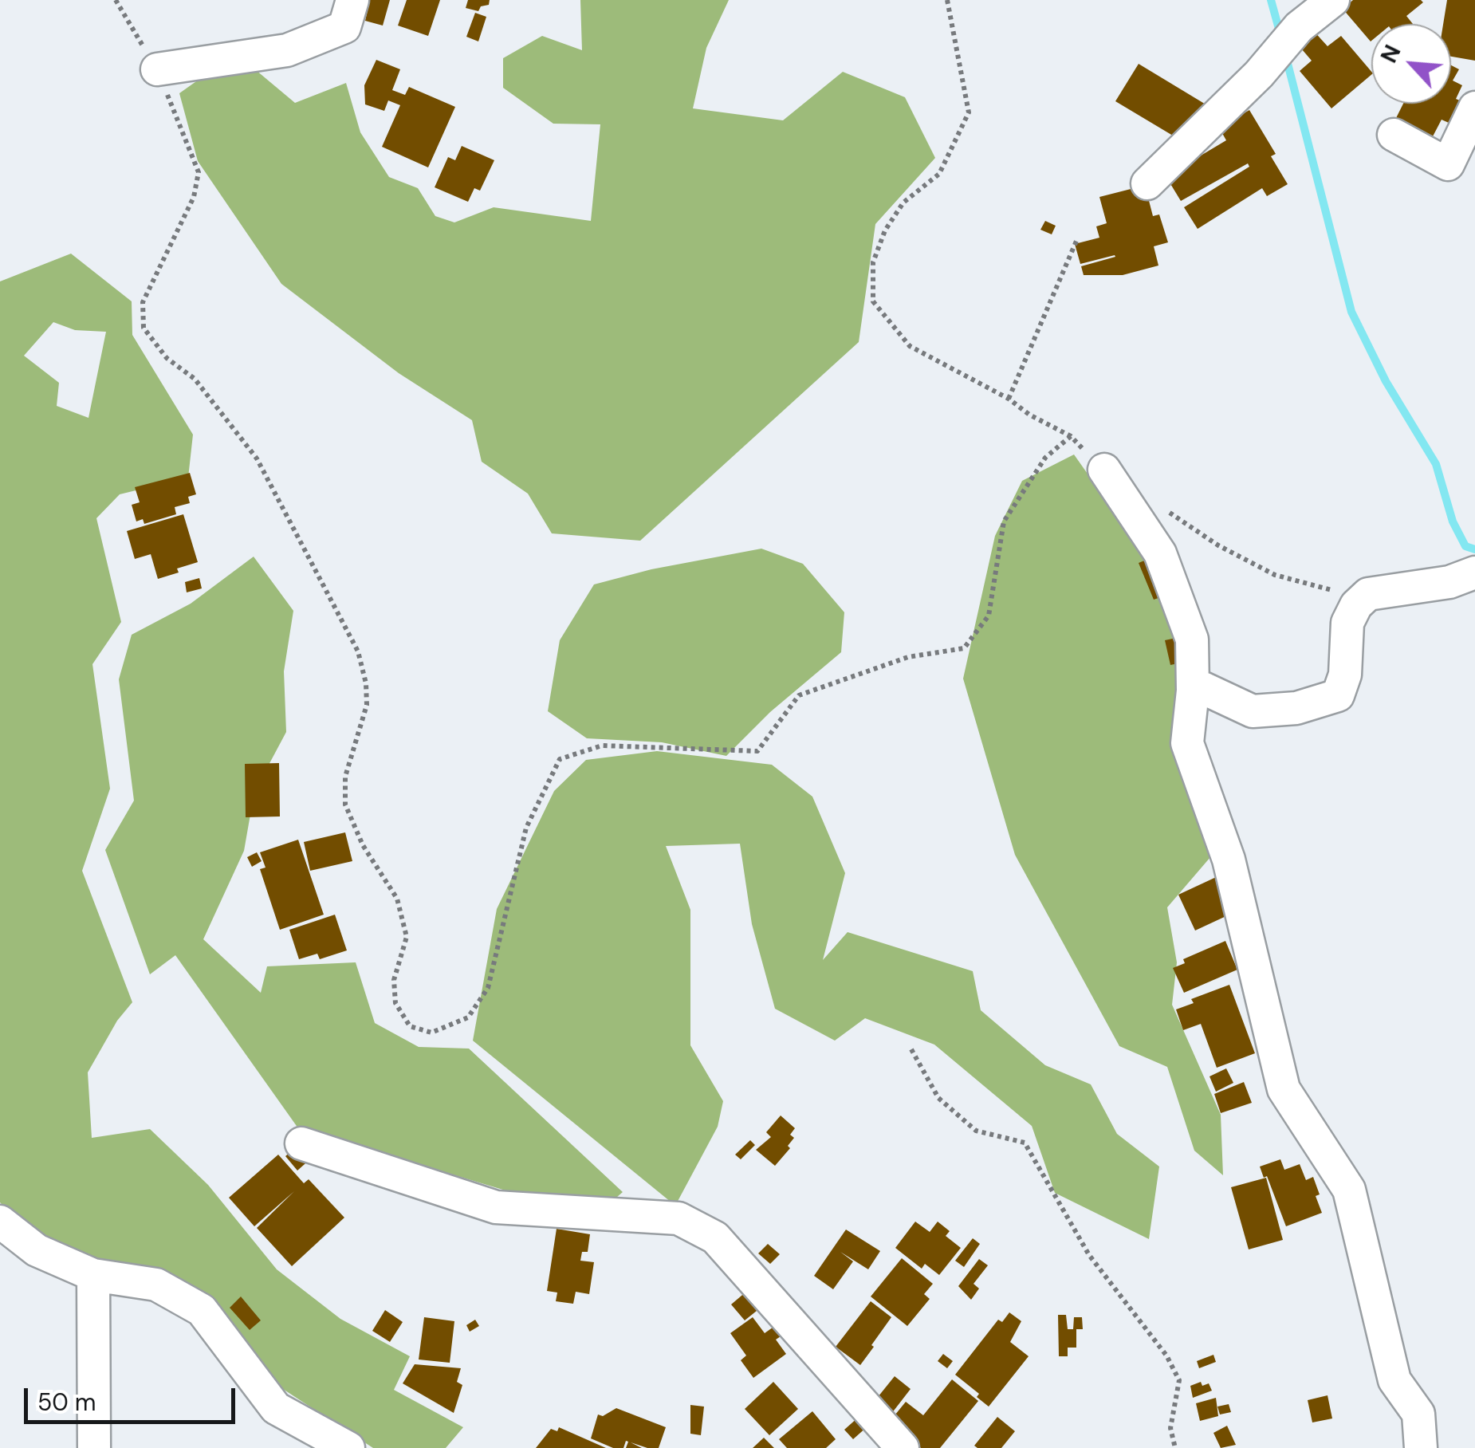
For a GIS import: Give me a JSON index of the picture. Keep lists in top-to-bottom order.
{
  "scale_bar": "50 m",
  "north": "top left"
}
